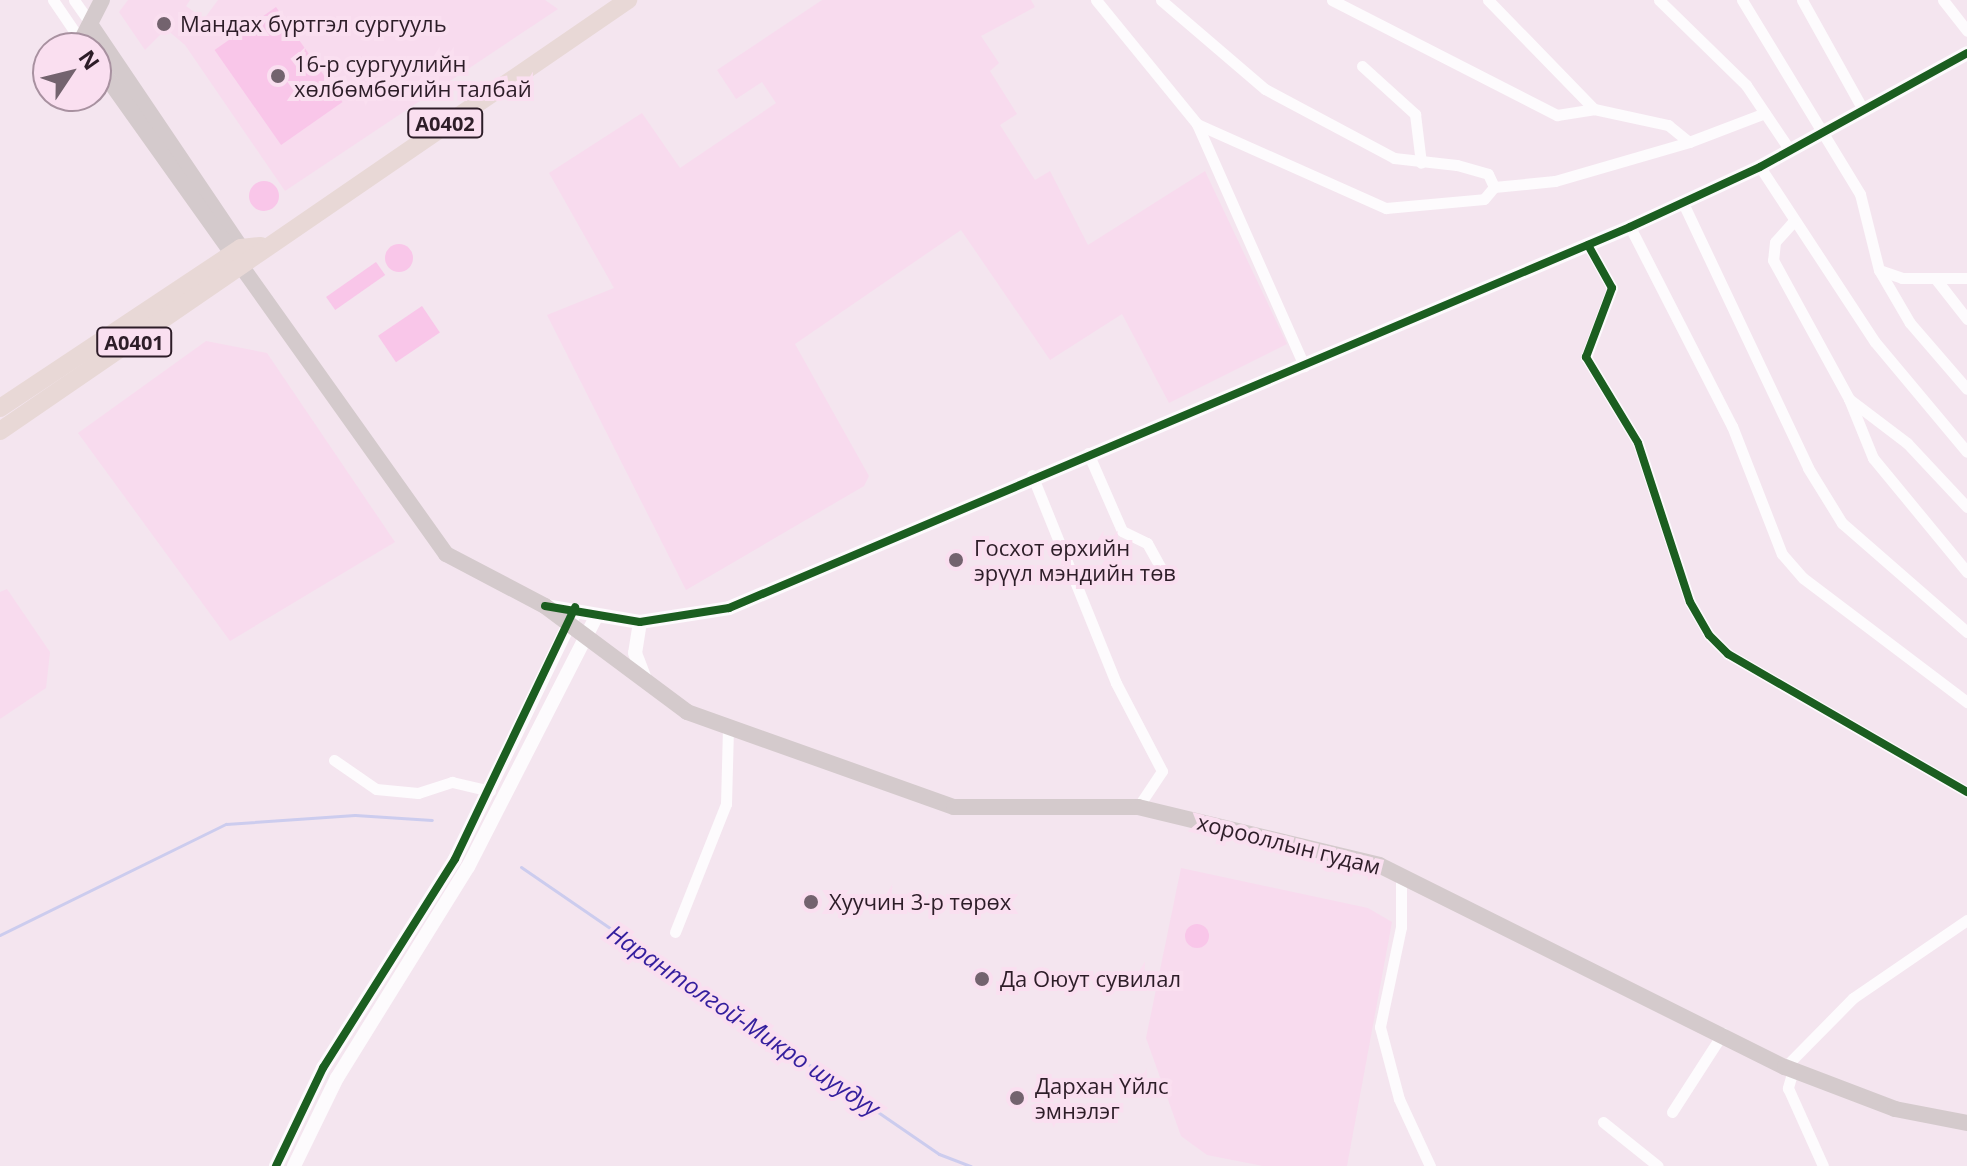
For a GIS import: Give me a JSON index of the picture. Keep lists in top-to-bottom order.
{
  "streets": {
    "highway": ["A0402", "A0401"],
    "main road": ["хорооллын гудам"]
  },
  "crossings": [
    ["A0402", "A0401"],
    ["A0401", "хорооллын гудам"]
  ],
  "water": ["Нарантолгой-Микро шуудуу"],
  "places": [
    "Мандах бүртгэл сургууль",
    "16-р сургуулийн хөлбөмбөгийн талбай",
    "Госхот өрхийн эрүүл мэндийн төв",
    "Хуучин 3-р төрөх",
    "Да Оюут сувилал",
    "Дархан Үйлс эмнэлэг"
  ],
  "north": "top right"
}
